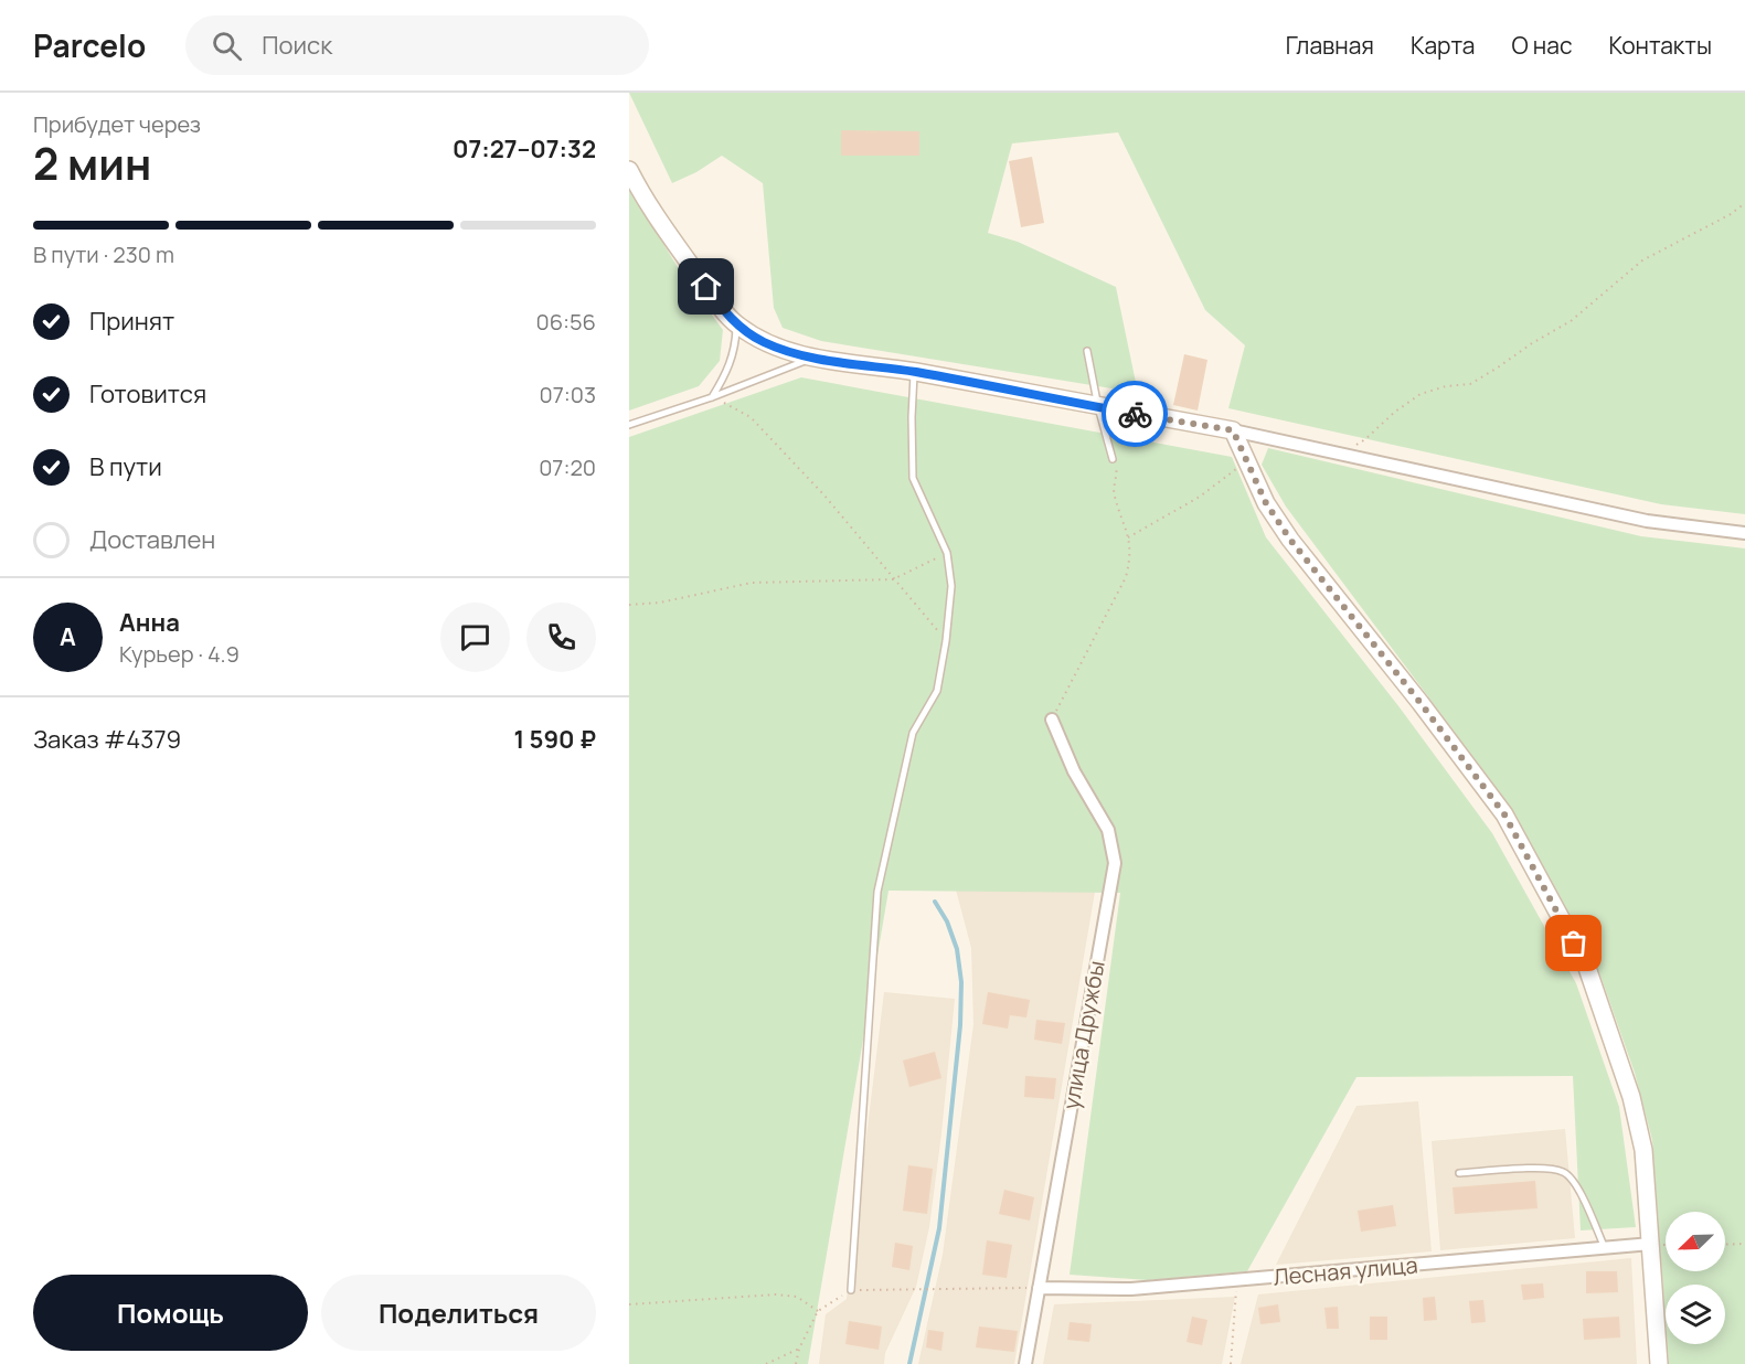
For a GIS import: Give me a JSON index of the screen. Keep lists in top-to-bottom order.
{
  "streets": {
    "street": ["улица Дружбы", "Лесная улица"]
  },
  "crossings": [
    ["улица Дружбы", "Лесная улица"]
  ],
  "north": "bottom left",
  "page": {
    "header": "Parcelo",
    "search": "Поиск",
    "nav": [
      "Главная",
      "Карта",
      "О нас",
      "Контакты"
    ],
    "heading": ["2 мин", "Прибудет через", "07:27–07:32"],
    "panel": [
      "Анна",
      "Курьер · 4.9",
      "Заказ #4379",
      "1 590 ₽"
    ],
    "bar": "В пути · 230 m",
    "list": [
      ["Принят", "06:56"],
      ["Готовится", "07:03"],
      ["В пути", "07:20"],
      "Доставлен"
    ],
    "round": "А",
    "buttons": ["Помощь", "Поделиться"]
  }
}
